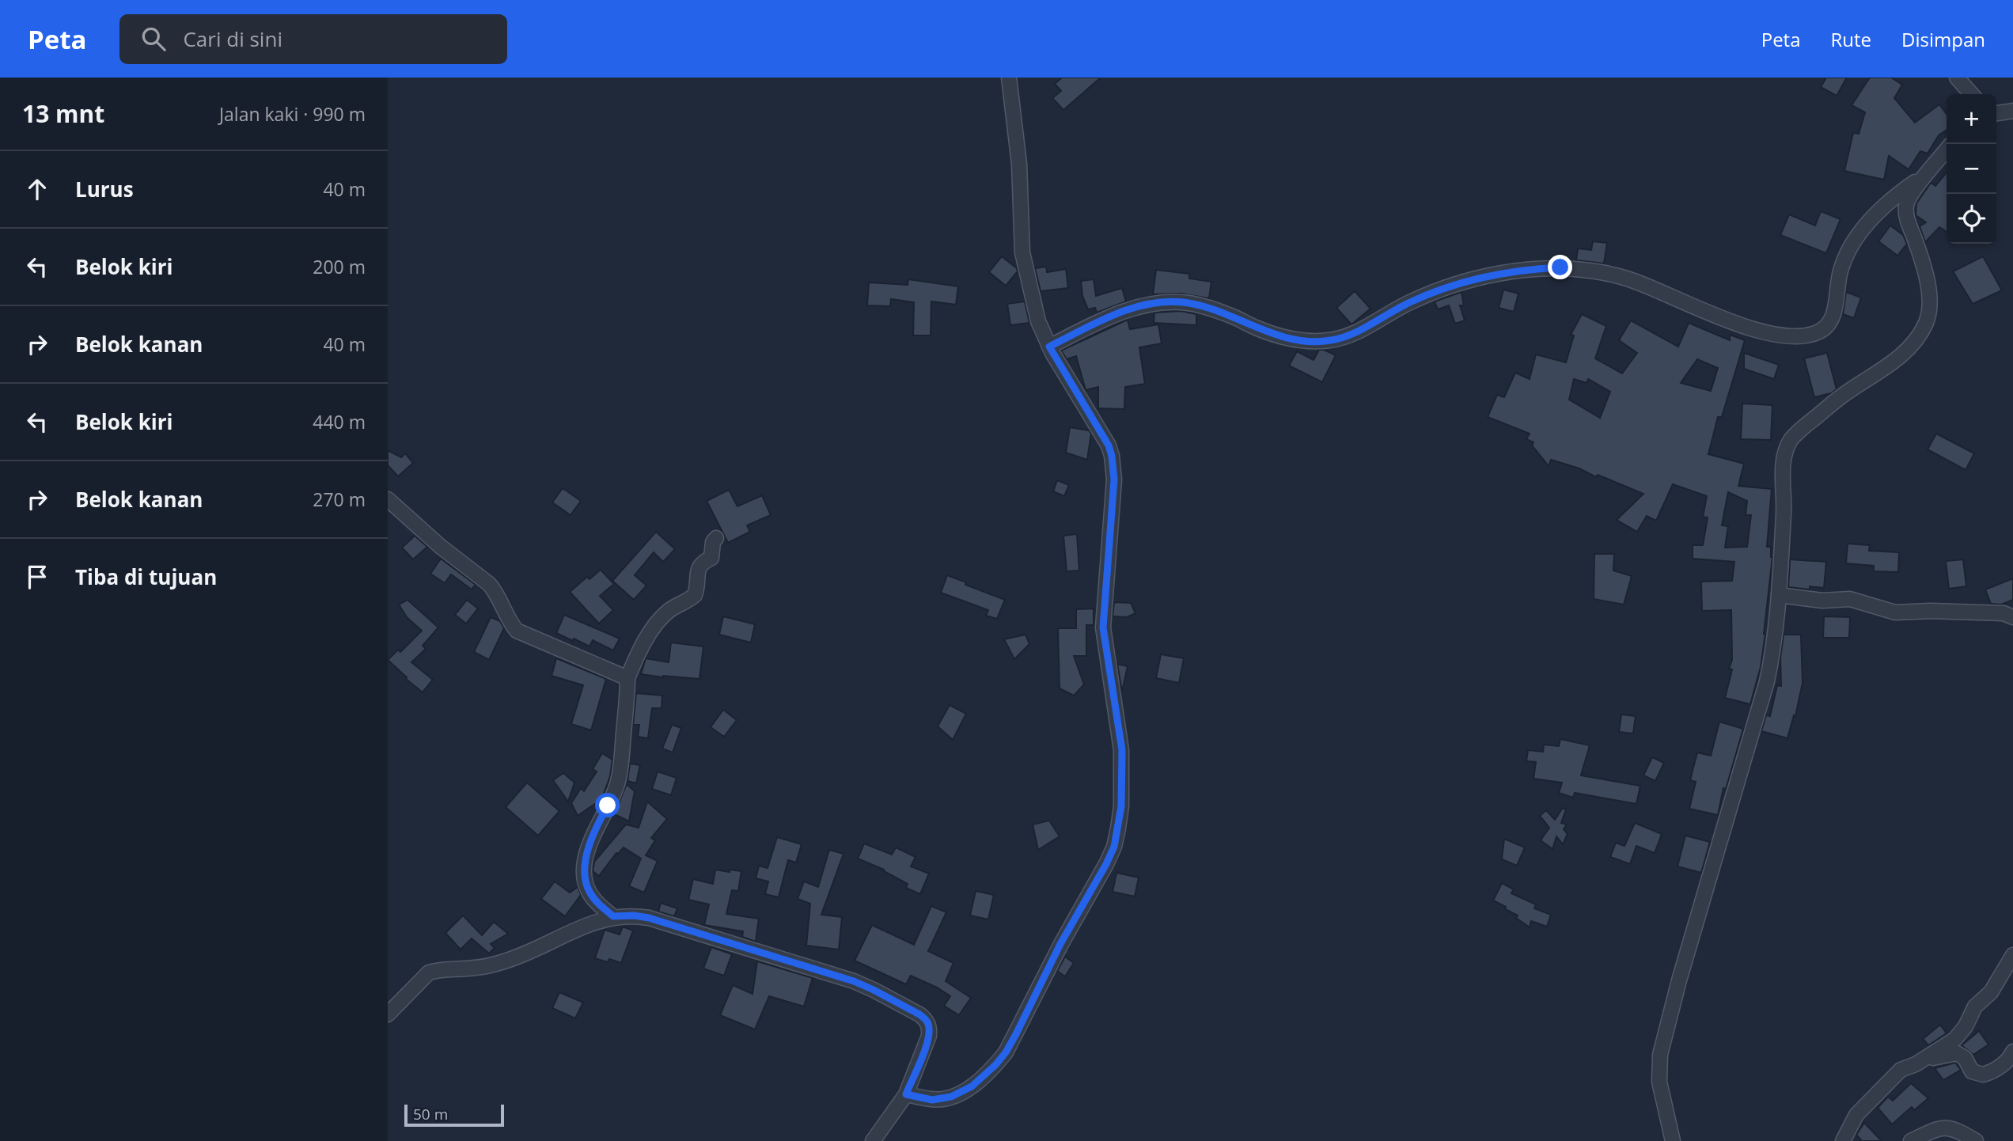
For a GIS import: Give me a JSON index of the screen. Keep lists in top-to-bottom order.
{
  "scale_bar": "50 m",
  "page": {
    "header": "Peta",
    "search": "Cari di sini",
    "nav": ["Peta", "Rute", "Disimpan"],
    "heading": ["13 mnt", "Jalan kaki · 990 m"],
    "map_buttons": ["+", "−"],
    "list": [
      ["Lurus", "40 m"],
      ["Belok kiri", "200 m"],
      ["Belok kanan", "40 m"],
      ["Belok kiri", "440 m"],
      ["Belok kanan", "270 m"],
      "Tiba di tujuan"
    ],
    "scale": "50 m"
  }
}
